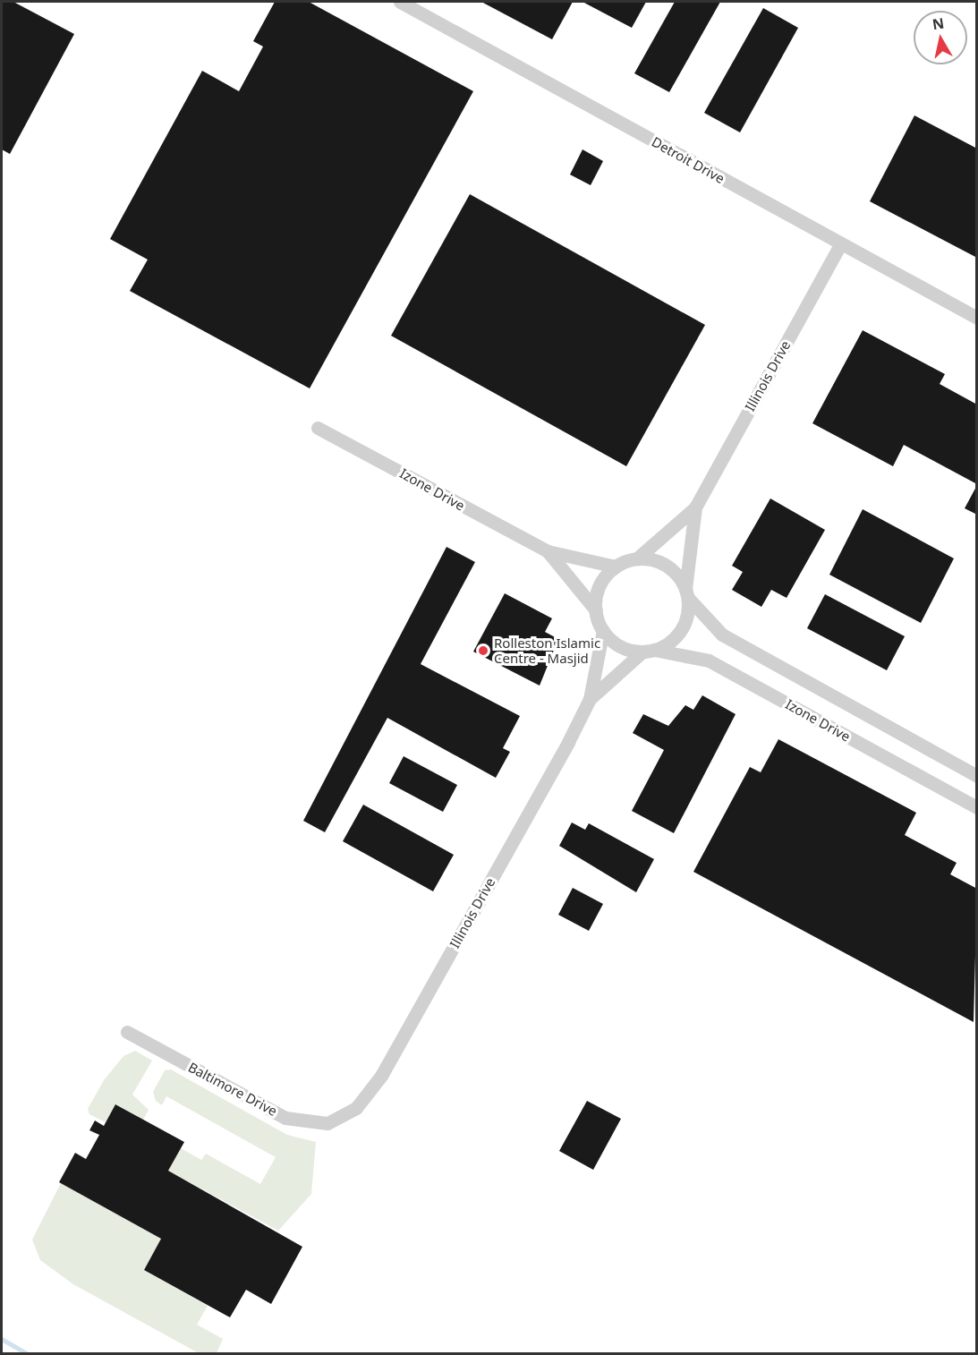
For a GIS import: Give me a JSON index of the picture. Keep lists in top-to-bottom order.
{
  "streets": {
    "street": [
      "Detroit Drive",
      "Illinois Drive",
      "Izone Drive",
      "Baltimore Drive"
    ]
  },
  "crossings": [
    ["Detroit Drive", "Illinois Drive"],
    ["Illinois Drive", "Izone Drive"],
    ["Illinois Drive", "Baltimore Drive"]
  ],
  "places": ["Rolleston Islamic Centre - Masjid"],
  "north": "top"
}
